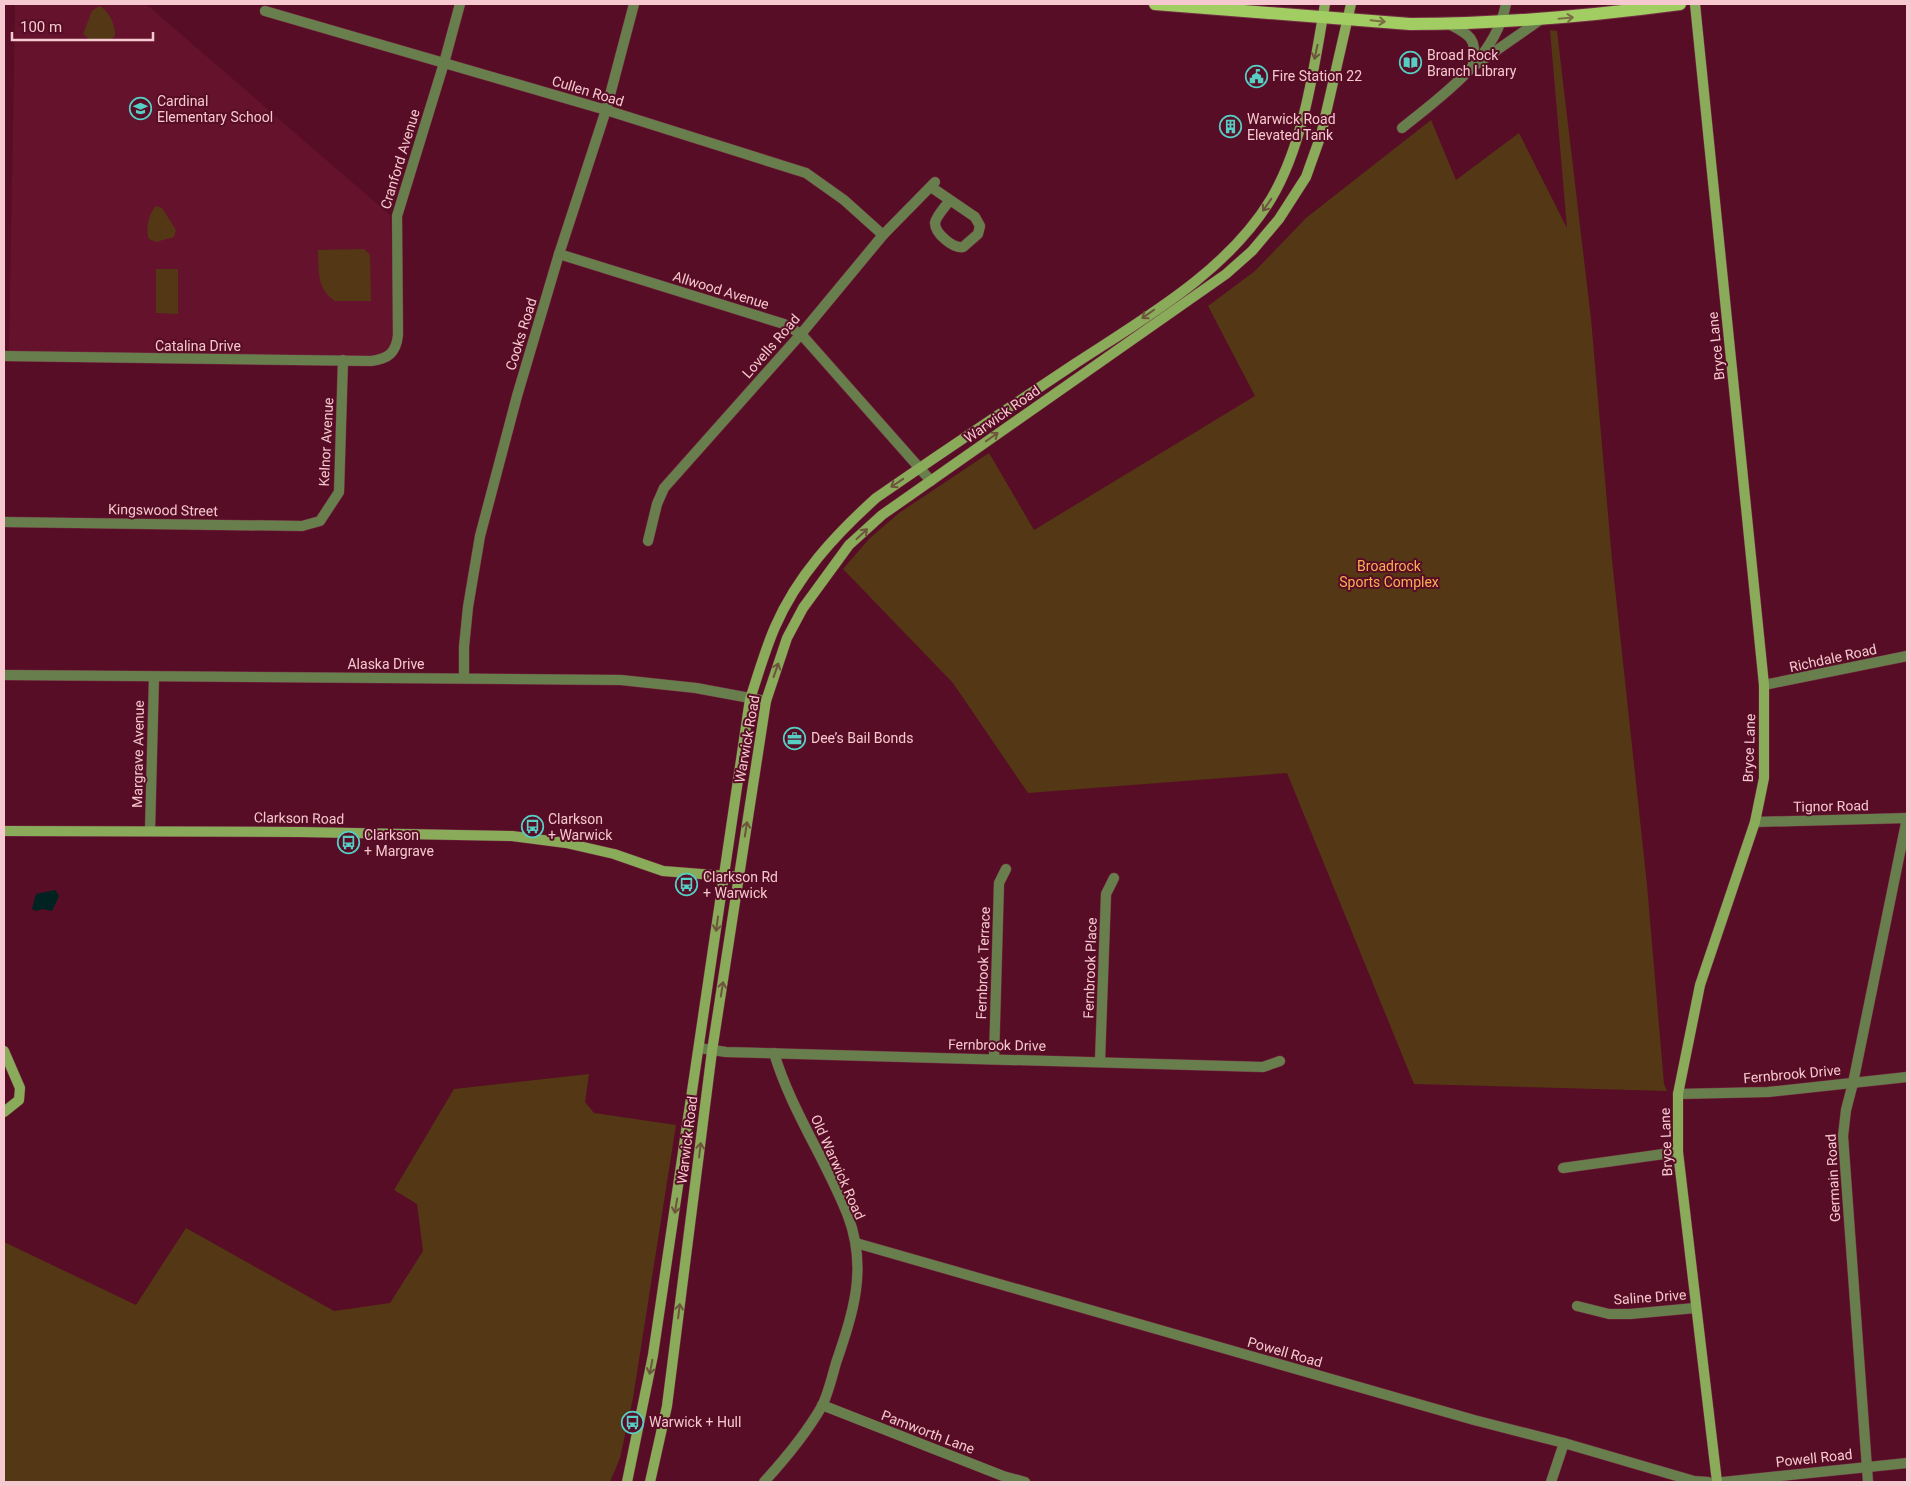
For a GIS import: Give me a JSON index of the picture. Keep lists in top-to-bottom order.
{
  "streets": {
    "main road": ["Bryce Lane", "Warwick Road", "Clarkson Road"],
    "street": [
      "Cullen Road",
      "Cranford Avenue",
      "Allwood Avenue",
      "Cooks Road",
      "Catalina Drive",
      "Lovells Road",
      "Kelnor Avenue",
      "Kingswood Street",
      "Richdale Road",
      "Alaska Drive",
      "Margrave Avenue",
      "Tignor Road",
      "Fernbrook Terrace",
      "Fernbrook Place",
      "Fernbrook Drive",
      "Old Warwick Road",
      "Germain Road",
      "Saline Drive",
      "Powell Road",
      "Pamworth Lane"
    ]
  },
  "crossings": [
    ["Cullen Road", "Cranford Avenue"],
    ["Cullen Road", "Cooks Road"],
    ["Cullen Road", "Lovells Road"],
    ["Cranford Avenue", "Catalina Drive"],
    ["Allwood Avenue", "Cooks Road"],
    ["Allwood Avenue", "Lovells Road"],
    ["Allwood Avenue", "Warwick Road"],
    ["Cooks Road", "Alaska Drive"],
    ["Catalina Drive", "Kelnor Avenue"],
    ["Bryce Lane", "Richdale Road"],
    ["Bryce Lane", "Tignor Road"],
    ["Bryce Lane", "Fernbrook Drive"],
    ["Bryce Lane", "Saline Drive"],
    ["Warwick Road", "Alaska Drive"],
    ["Warwick Road", "Clarkson Road"],
    ["Warwick Road", "Fernbrook Drive"],
    ["Kelnor Avenue", "Kingswood Street"],
    ["Alaska Drive", "Margrave Avenue"],
    ["Margrave Avenue", "Clarkson Road"],
    ["Tignor Road", "Germain Road"],
    ["Fernbrook Terrace", "Fernbrook Drive"],
    ["Fernbrook Place", "Fernbrook Drive"],
    ["Fernbrook Drive", "Old Warwick Road"],
    ["Fernbrook Drive", "Germain Road"],
    ["Old Warwick Road", "Powell Road"],
    ["Old Warwick Road", "Pamworth Lane"],
    ["Germain Road", "Powell Road"]
  ],
  "parks": ["Broadrock Sports Complex"],
  "places": {
    "library": ["Broad Rock Branch Library"],
    "public building": ["Fire Station 22"],
    "school or university": ["Cardinal Elementary School"],
    "building": ["Warwick Road Elevated Tank"],
    "office": ["Dee’s Bail Bonds"],
    "bus stop": [
      "Clarkson + Warwick",
      "Clarkson + Margrave",
      "Clarkson Rd + Warwick",
      "Warwick + Hull"
    ]
  },
  "scale_bar": "100 m"
}
